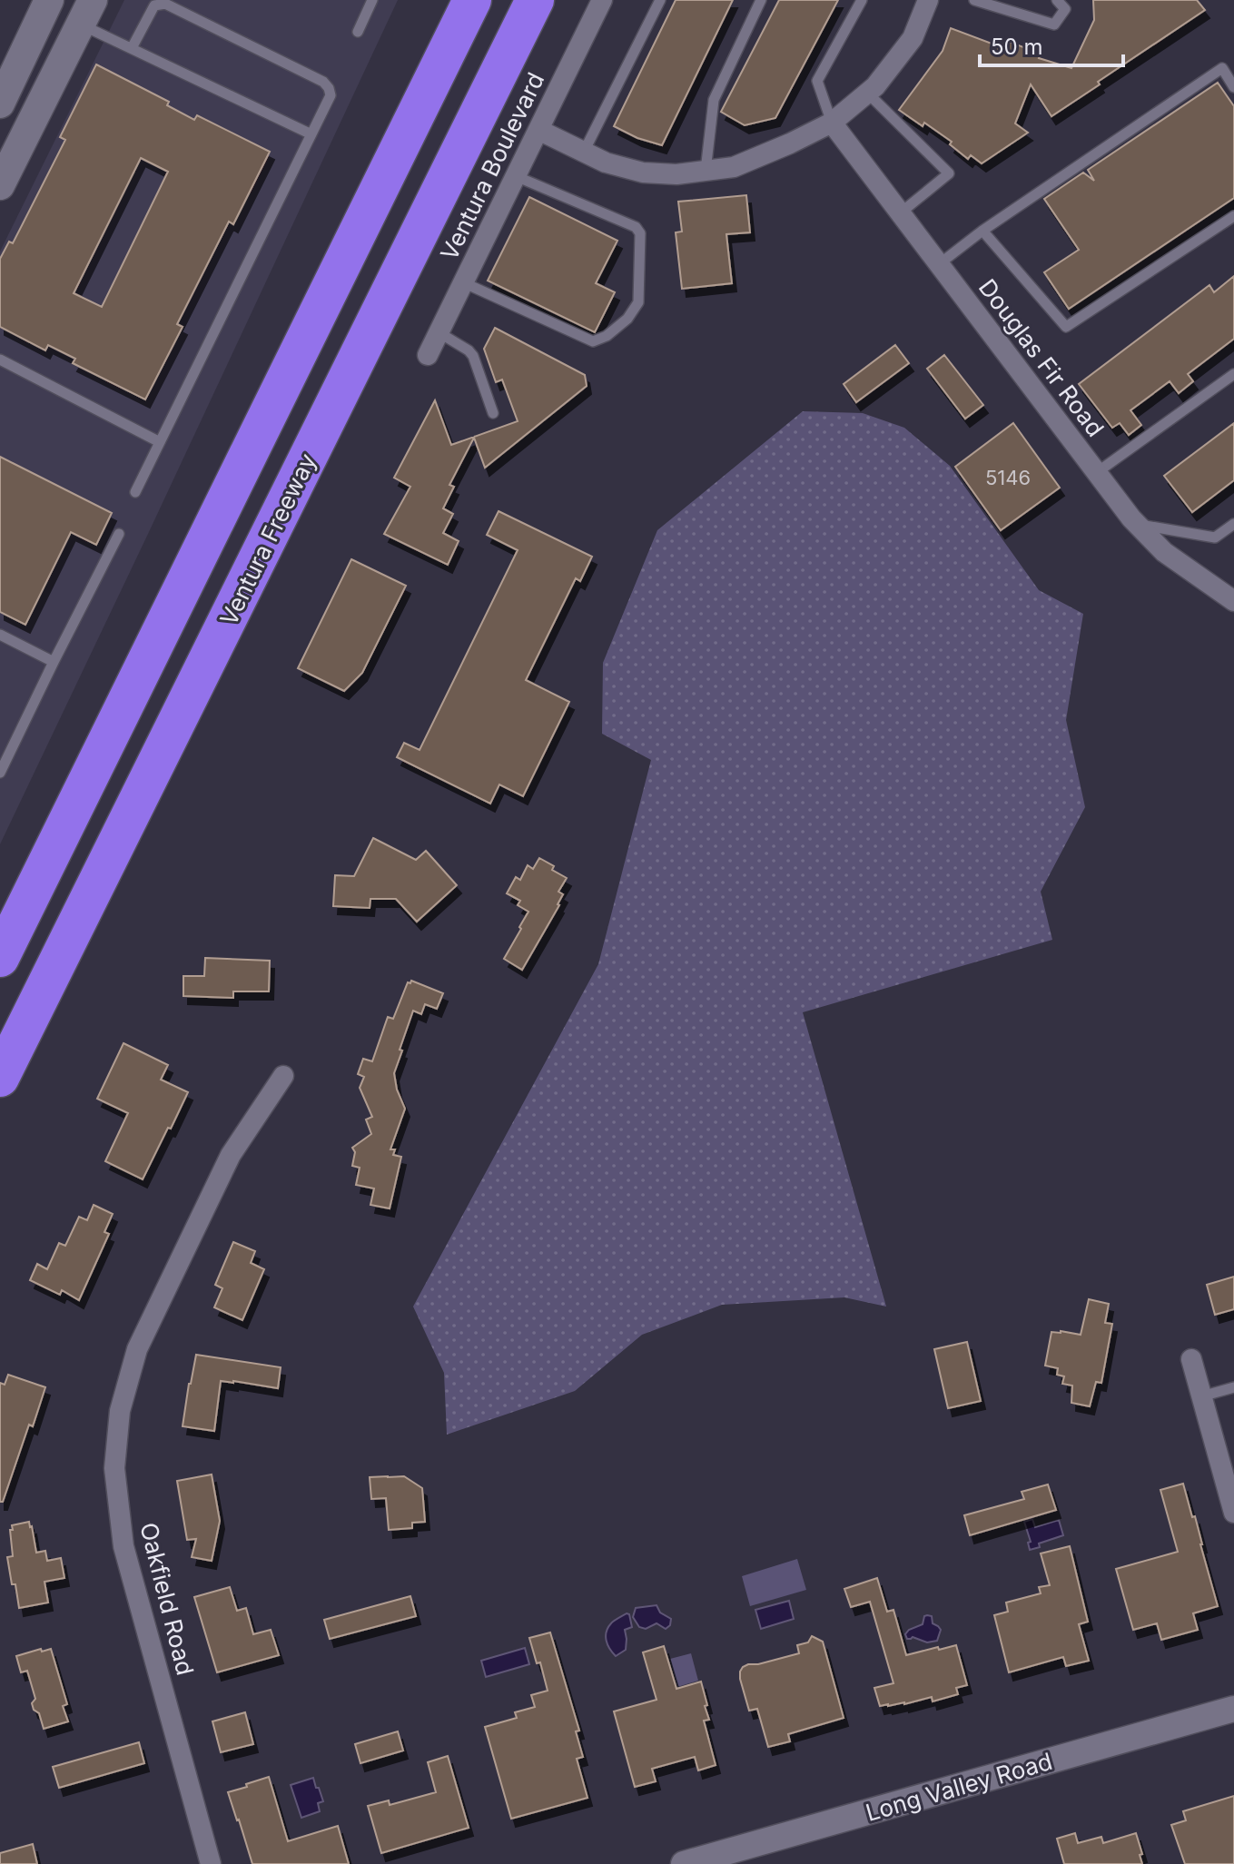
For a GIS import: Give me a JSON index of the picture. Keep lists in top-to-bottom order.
{
  "streets": {
    "highway": ["Ventura Freeway"],
    "street": [
      "Ventura Boulevard",
      "Douglas Fir Road",
      "Oakfield Road",
      "Long Valley Road"
    ]
  },
  "house_numbers": ["5146"],
  "scale_bar": "50 m"
}
